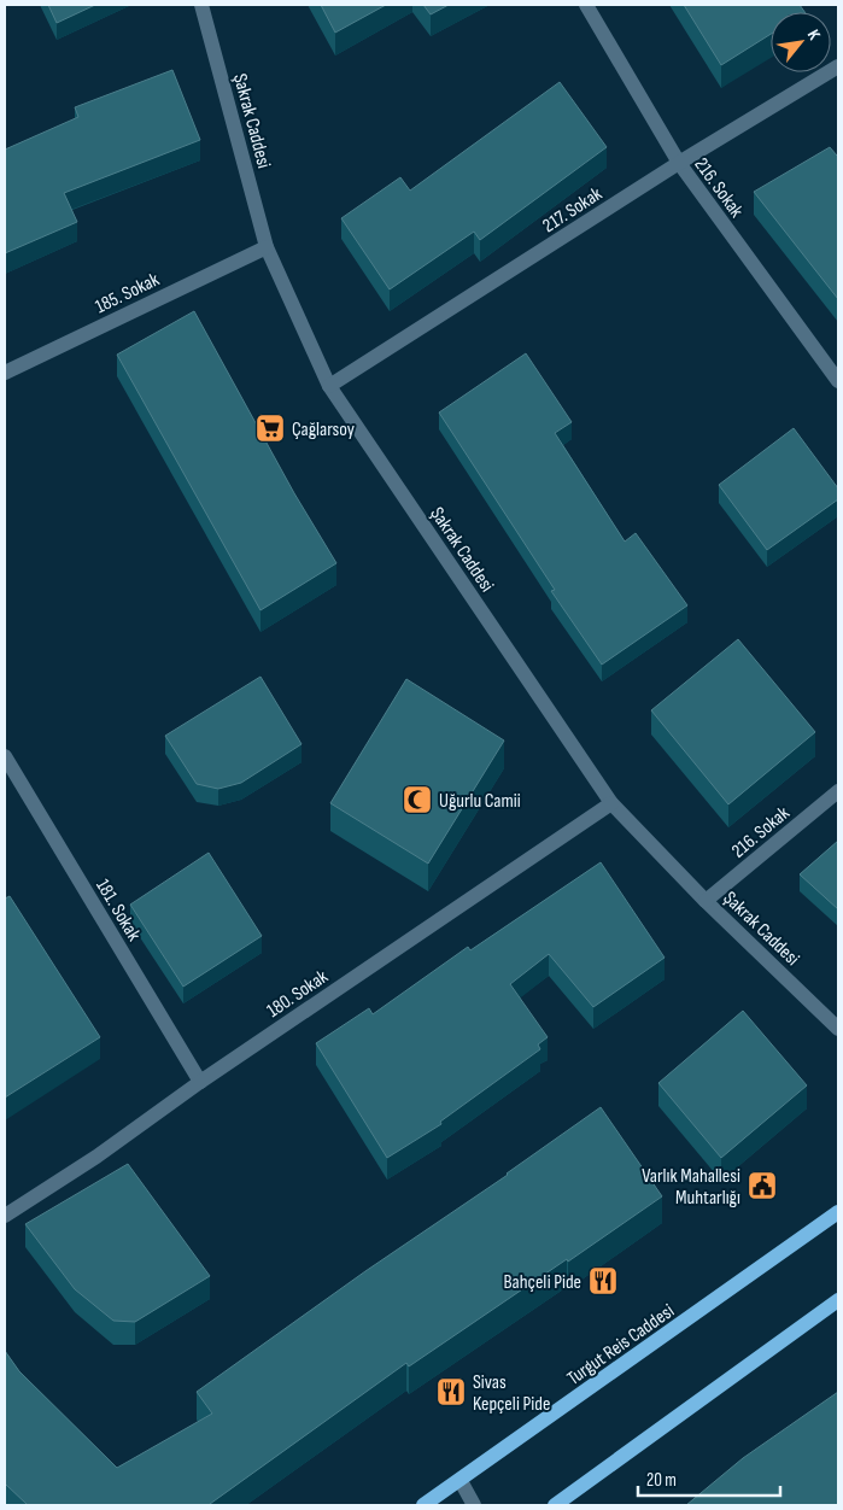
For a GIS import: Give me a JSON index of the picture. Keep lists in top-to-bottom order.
{
  "streets": {
    "main road": ["Turgut Reis Caddesi"],
    "street": [
      "Şakrak Caddesi",
      "216. Sokak",
      "217. Sokak",
      "185. Sokak",
      "181. Sokak",
      "180. Sokak"
    ]
  },
  "crossings": [
    ["Şakrak Caddesi", "216. Sokak"],
    ["Şakrak Caddesi", "217. Sokak"],
    ["Şakrak Caddesi", "185. Sokak"],
    ["Şakrak Caddesi", "180. Sokak"],
    ["216. Sokak", "217. Sokak"],
    ["181. Sokak", "180. Sokak"]
  ],
  "places": {
    "supermarket": ["Çağlarsoy"],
    "mosque": ["Uğurlu Camii"],
    "public building": ["Varlık Mahallesi Muhtarlığı"],
    "restaurant": ["Bahçeli Pide", "Sivas Kepçeli Pide"]
  },
  "scale_bar": "20 m",
  "north": "top right"
}
